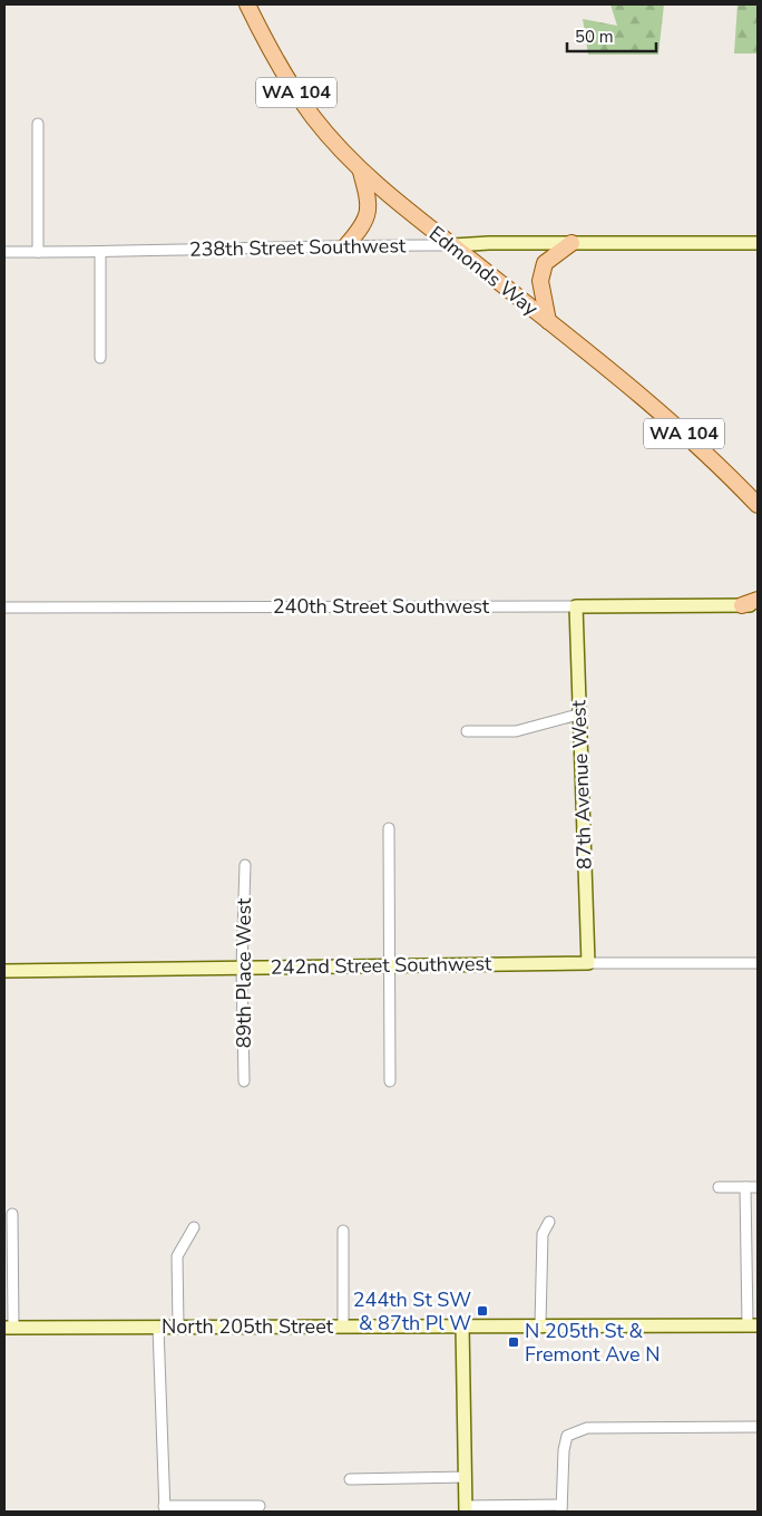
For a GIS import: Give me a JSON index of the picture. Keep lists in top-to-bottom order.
{
  "streets": {
    "main road": ["WA 104", "Edmonds Way"],
    "street": [
      "238th Street Southwest",
      "240th Street Southwest",
      "87th Avenue West",
      "242nd Street Southwest",
      "89th Place West",
      "North 205th Street"
    ]
  },
  "crossings": [
    ["238th Street Southwest", "Edmonds Way"],
    ["240th Street Southwest", "87th Avenue West"],
    ["87th Avenue West", "242nd Street Southwest"],
    ["242nd Street Southwest", "89th Place West"]
  ],
  "places": {
    "transit": ["244th St SW & 87th Pl W", "N 205th St & Fremont Ave N"]
  },
  "scale_bar": "50 m"
}
